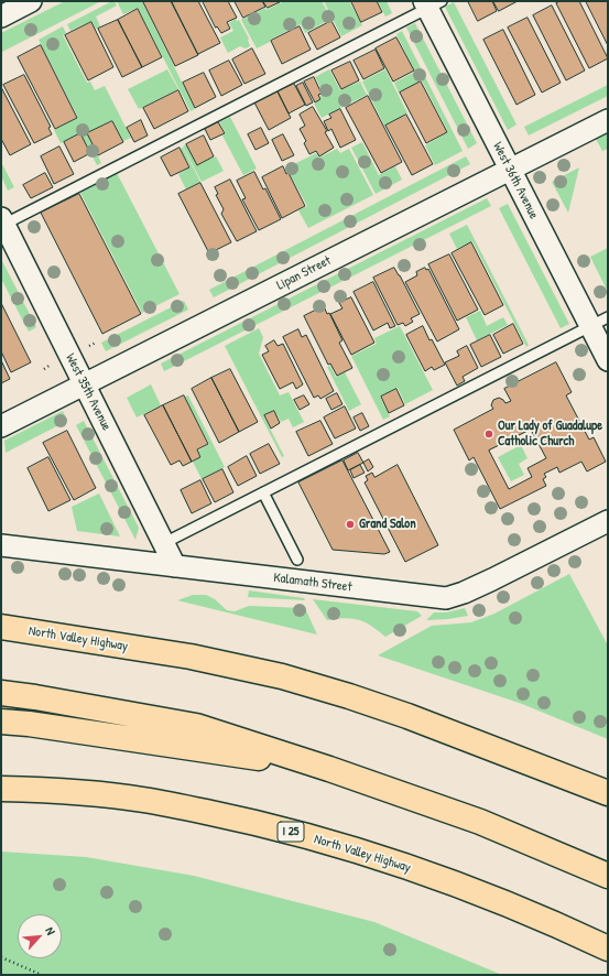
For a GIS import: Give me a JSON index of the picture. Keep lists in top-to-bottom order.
{
  "streets": {
    "highway": ["North Valley Highway", "I 25"],
    "street": [
      "West 36th Avenue",
      "Lipan Street",
      "West 35th Avenue",
      "Kalamath Street"
    ]
  },
  "crossings": [
    ["West 36th Avenue", "Lipan Street"],
    ["Lipan Street", "West 35th Avenue"],
    ["West 35th Avenue", "Kalamath Street"]
  ],
  "places": ["Our Lady of Guadalupe Catholic Church", "Grand Salon"],
  "north": "top right"
}
